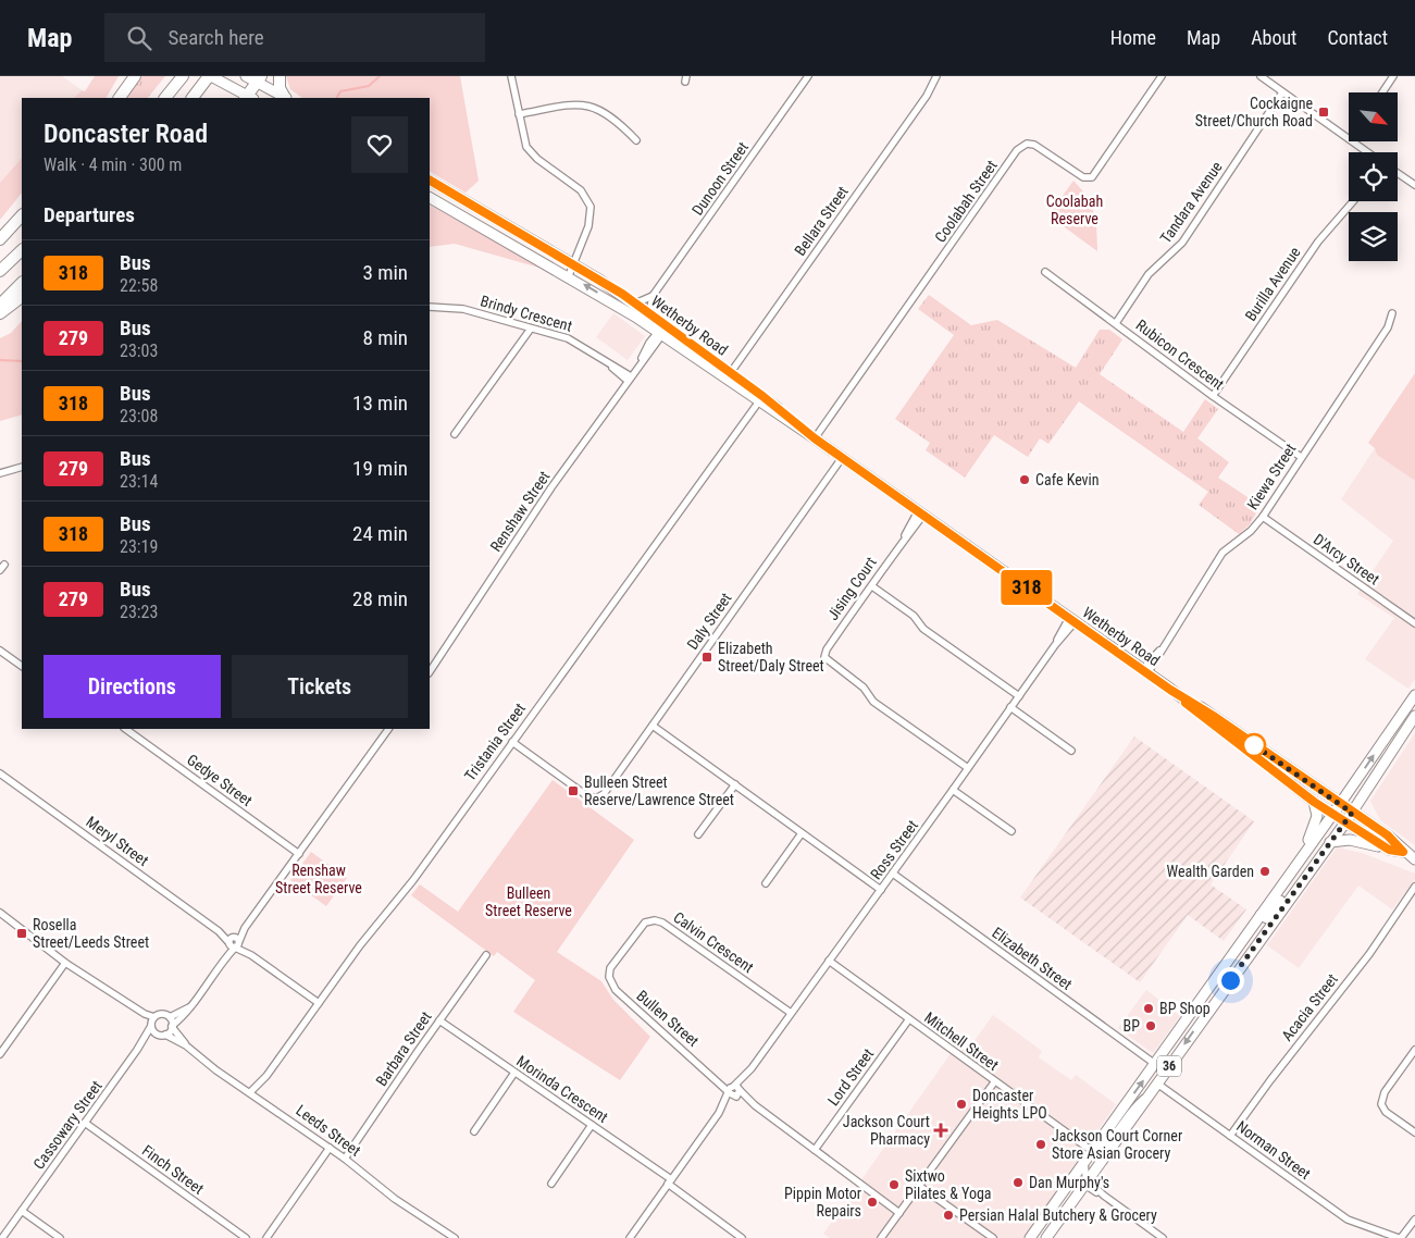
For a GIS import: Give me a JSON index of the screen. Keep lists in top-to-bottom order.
{
  "streets": {
    "main road": ["Wetherby Road", "36"],
    "street": [
      "Dunoon Street",
      "Coolabah Street",
      "Tandara Avenue",
      "Bellara Street",
      "Burilla Avenue",
      "Brindy Crescent",
      "Rubicon Crescent",
      "Kiewa Street",
      "Renshaw Street",
      "D'Arcy Street",
      "Jising Court",
      "Daly Street",
      "Tristania Street",
      "Gedye Street",
      "Meryl Street",
      "Ross Street",
      "Calvin Crescent",
      "Elizabeth Street",
      "Acacia Street",
      "Bullen Street",
      "Mitchell Street",
      "Barbara Street",
      "Lord Street",
      "Morinda Crescent",
      "Cassowary Street",
      "Leeds Street",
      "Norman Street",
      "Finch Street"
    ]
  },
  "crossings": [
    ["Dunoon Street", "Wetherby Road"],
    ["Coolabah Street", "Wetherby Road"],
    ["Tandara Avenue", "Rubicon Crescent"],
    ["Bellara Street", "Wetherby Road"],
    ["Burilla Avenue", "Rubicon Crescent"],
    ["Brindy Crescent", "Renshaw Street"],
    ["Wetherby Road", "Kiewa Street"],
    ["Wetherby Road", "Renshaw Street"],
    ["Wetherby Road", "Jising Court"],
    ["Wetherby Road", "Daly Street"],
    ["Wetherby Road", "Tristania Street"],
    ["Wetherby Road", "Ross Street"],
    ["Wetherby Road", "36"],
    ["Rubicon Crescent", "Kiewa Street"],
    ["Kiewa Street", "D'Arcy Street"],
    ["Jising Court", "Ross Street"],
    ["Daly Street", "Tristania Street"],
    ["Tristania Street", "Leeds Street"],
    ["Ross Street", "Calvin Crescent"],
    ["Ross Street", "Elizabeth Street"],
    ["Ross Street", "Bullen Street"],
    ["Ross Street", "Mitchell Street"],
    ["Ross Street", "Morinda Crescent"],
    ["Calvin Crescent", "Bullen Street"],
    ["Elizabeth Street", "36"],
    ["Acacia Street", "Norman Street"],
    ["Bullen Street", "Lord Street"],
    ["Mitchell Street", "36"],
    ["Mitchell Street", "Lord Street"],
    ["Barbara Street", "Morinda Crescent"],
    ["Barbara Street", "Leeds Street"],
    ["36", "Norman Street"],
    ["Cassowary Street", "Leeds Street"],
    ["Cassowary Street", "Finch Street"]
  ],
  "parks": ["Coolabah Reserve", "Renshaw Street Reserve", "Bulleen Street Reserve"],
  "places": {
    "transit": [
      "Cockaigne Street/Church Road",
      "Elizabeth Street/Daly Street",
      "Bulleen Street Reserve/Lawrence Street",
      "Rosella Street/Leeds Street"
    ],
    "other": [
      "Cafe Kevin",
      "Wealth Garden",
      "BP Shop",
      "BP",
      "Doncaster Heights LPO",
      "Jackson Court Corner Store Asian Grocery",
      "Dan Murphy's",
      "Sixtwo Pilates & Yoga",
      "Pippin Motor Repairs",
      "Persian Halal Butchery & Grocery"
    ],
    "health": ["Jackson Court Pharmacy"]
  },
  "lines": ["bus line 318"],
  "north": "bottom right",
  "page": {
    "header": "Map",
    "search": "Search here",
    "nav": [
      "Home",
      "Map",
      "About",
      "Contact"
    ],
    "on_map": "318",
    "heading": [
      ["Doncaster Road", "Walk · 4 min · 300 m"],
      "Departures"
    ],
    "list": [
      {
        "mark": "318",
        "name": "Bus",
        "note": "22:58",
        "value": "3 min"
      },
      {
        "mark": "279",
        "name": "Bus",
        "note": "23:03",
        "value": "8 min"
      },
      {
        "mark": "318",
        "name": "Bus",
        "note": "23:08",
        "value": "13 min"
      },
      {
        "mark": "279",
        "name": "Bus",
        "note": "23:14",
        "value": "19 min"
      },
      {
        "mark": "318",
        "name": "Bus",
        "note": "23:19",
        "value": "24 min"
      },
      {
        "mark": "279",
        "name": "Bus",
        "note": "23:23",
        "value": "28 min"
      }
    ],
    "buttons": ["Directions", "Tickets"]
  }
}
